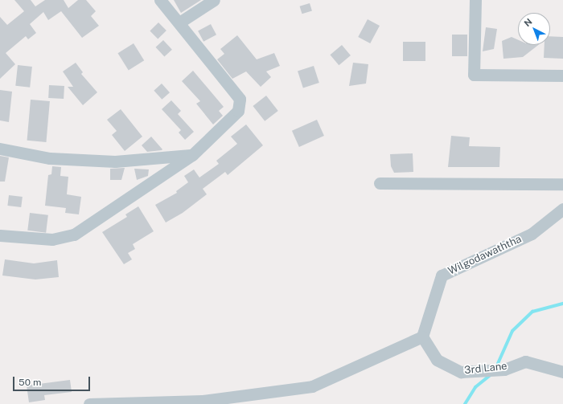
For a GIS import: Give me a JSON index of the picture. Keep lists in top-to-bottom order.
{
  "streets": {
    "street": ["Wilgodawaththa", "3rd Lane"]
  },
  "crossings": [
    ["Wilgodawaththa", "3rd Lane"]
  ],
  "scale_bar": "50 m",
  "north": "top left"
}
